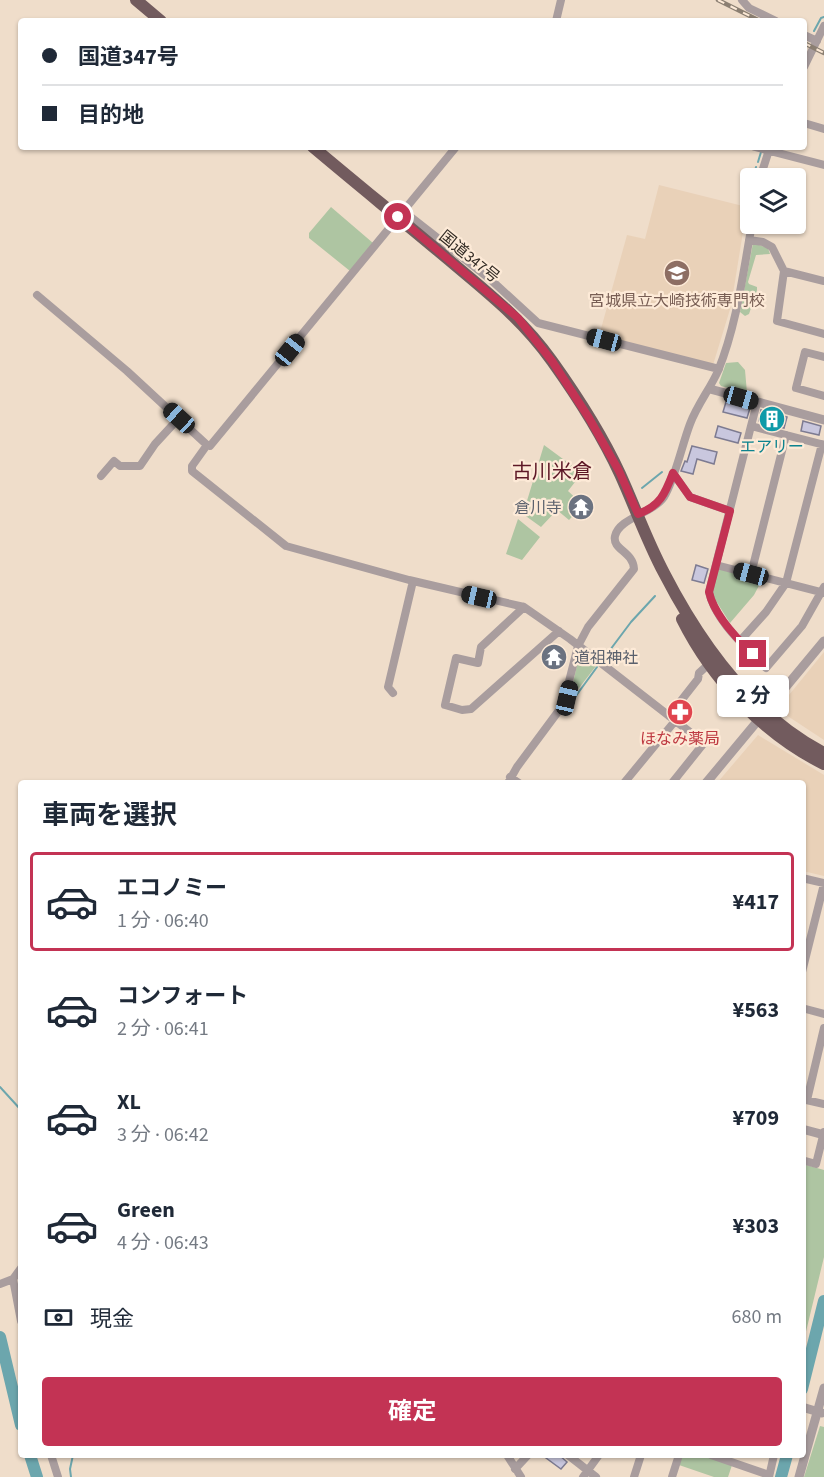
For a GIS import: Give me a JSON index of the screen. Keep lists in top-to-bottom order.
{
  "streets": {
    "highway": ["国道347号"]
  },
  "districts": ["古川米倉"],
  "places": {
    "school or university": ["宮城県立大崎技術専門校"],
    "building": ["エアリー"],
    "temple": ["倉川寺", "道祖神社"],
    "pharmacy": ["ほなみ薬局"]
  },
  "page": {
    "banner": ["国道347号", "目的地"],
    "bubble": "2 分",
    "heading": "車両を選択",
    "list": [
      {
        "name": "エコノミー",
        "note": "1 分 · 06:40",
        "value": "¥417"
      },
      {
        "name": "コンフォート",
        "note": "2 分 · 06:41",
        "value": "¥563"
      },
      {
        "name": "XL",
        "note": "3 分 · 06:42",
        "value": "¥709"
      },
      {
        "name": "Green",
        "note": "4 分 · 06:43",
        "value": "¥303"
      }
    ],
    "pay": ["現金", "680 m"],
    "buttons": "確定"
  }
}
